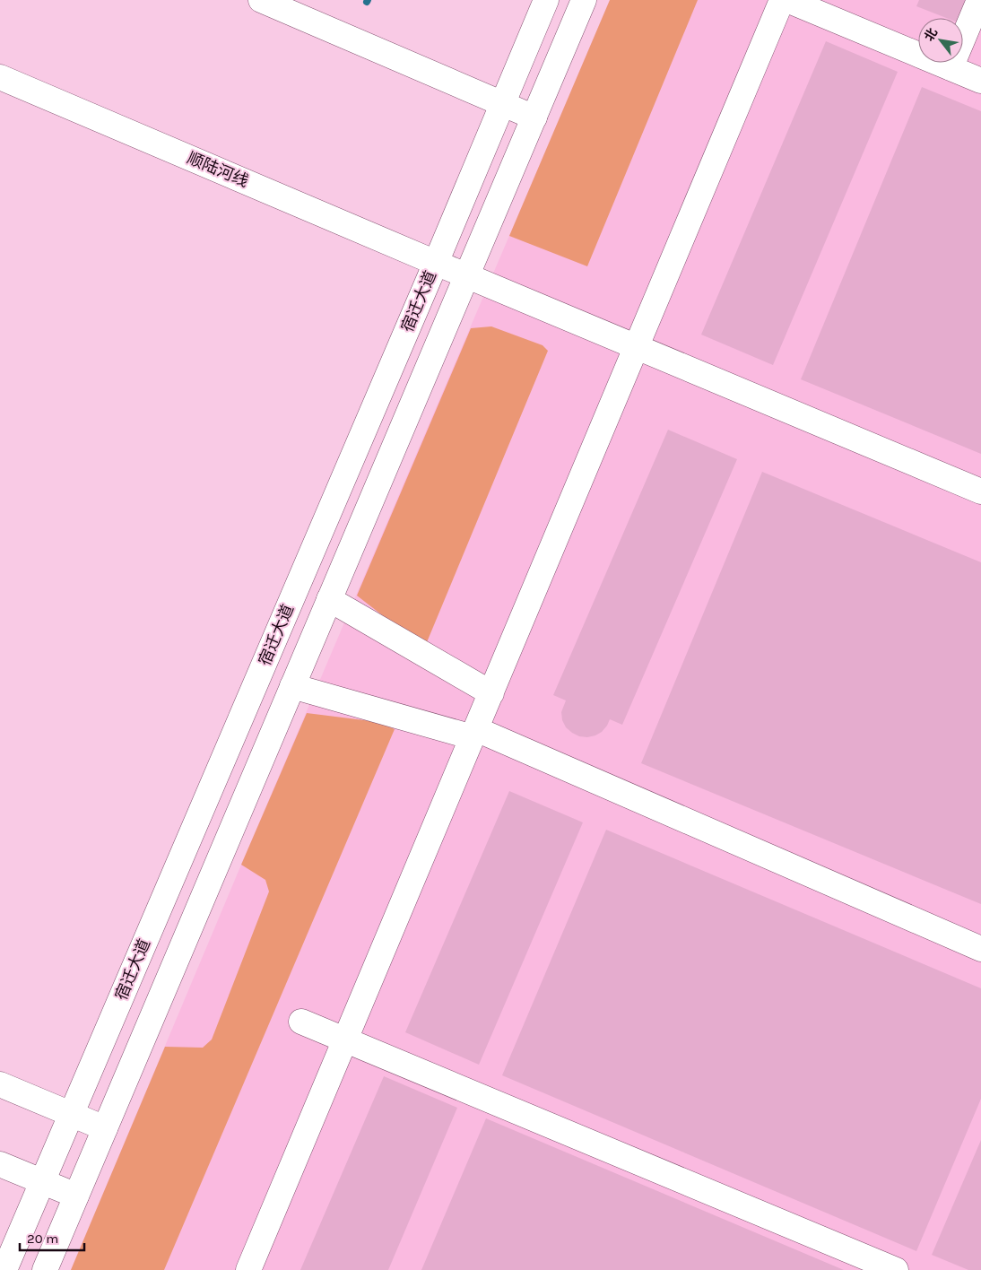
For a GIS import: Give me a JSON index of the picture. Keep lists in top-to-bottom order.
{
  "streets": {
    "main road": ["顺陆河线", "宿迁大道"]
  },
  "crossings": [
    ["顺陆河线", "宿迁大道"]
  ],
  "scale_bar": "20 m",
  "north": "top left"
}
